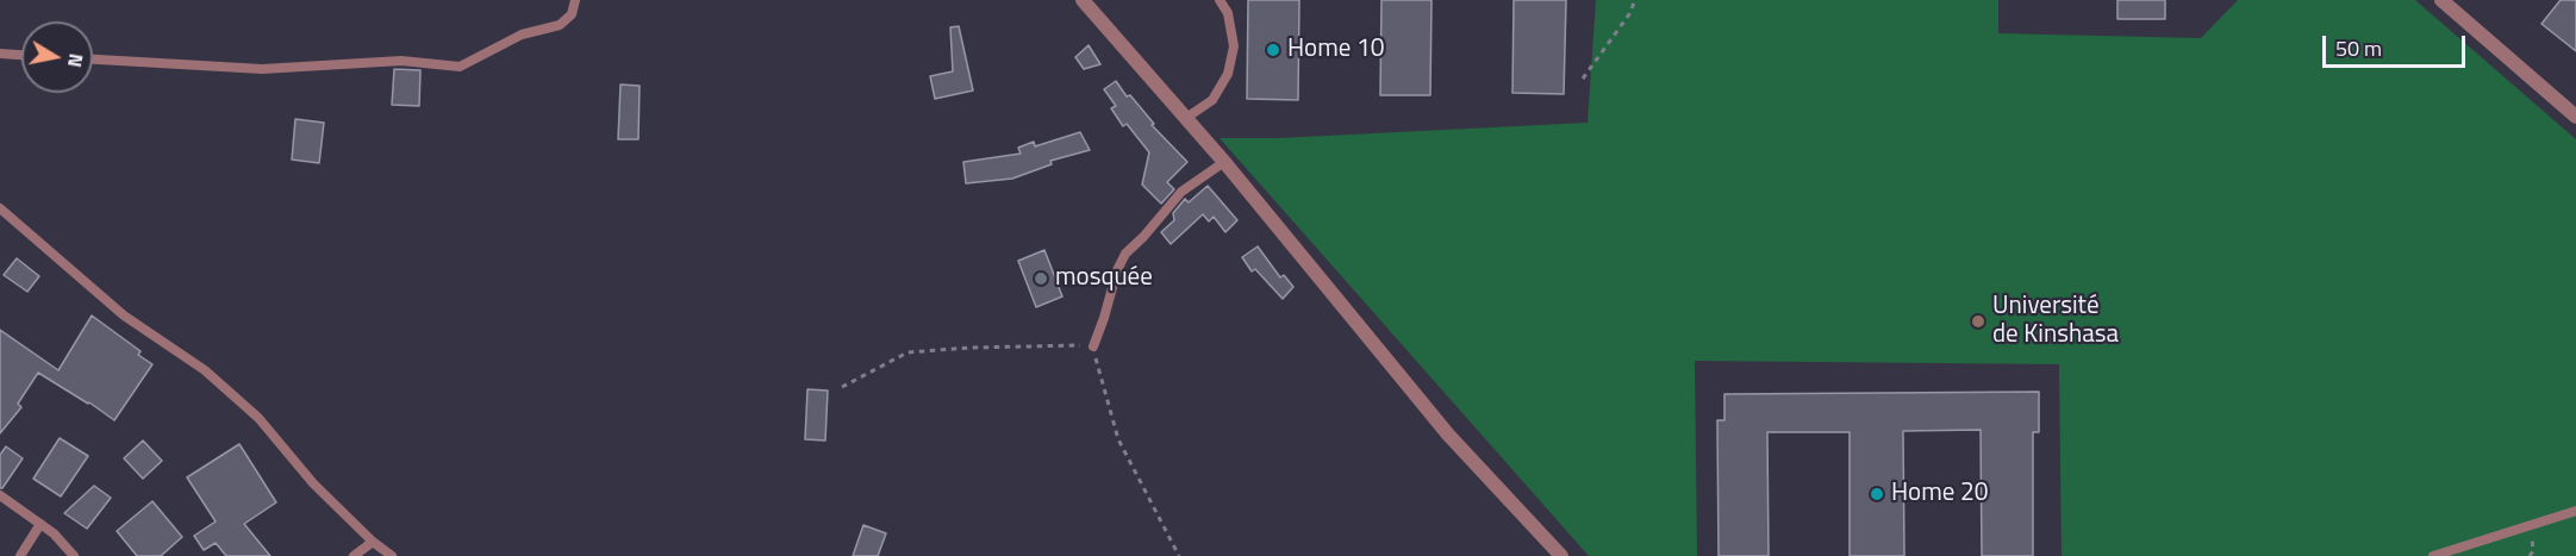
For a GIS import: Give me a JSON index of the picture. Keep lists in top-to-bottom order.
{
  "places": [
    "Home 10",
    "mosquée",
    "Université de Kinshasa",
    "Home 20"
  ],
  "scale_bar": "50 m",
  "north": "right"
}
